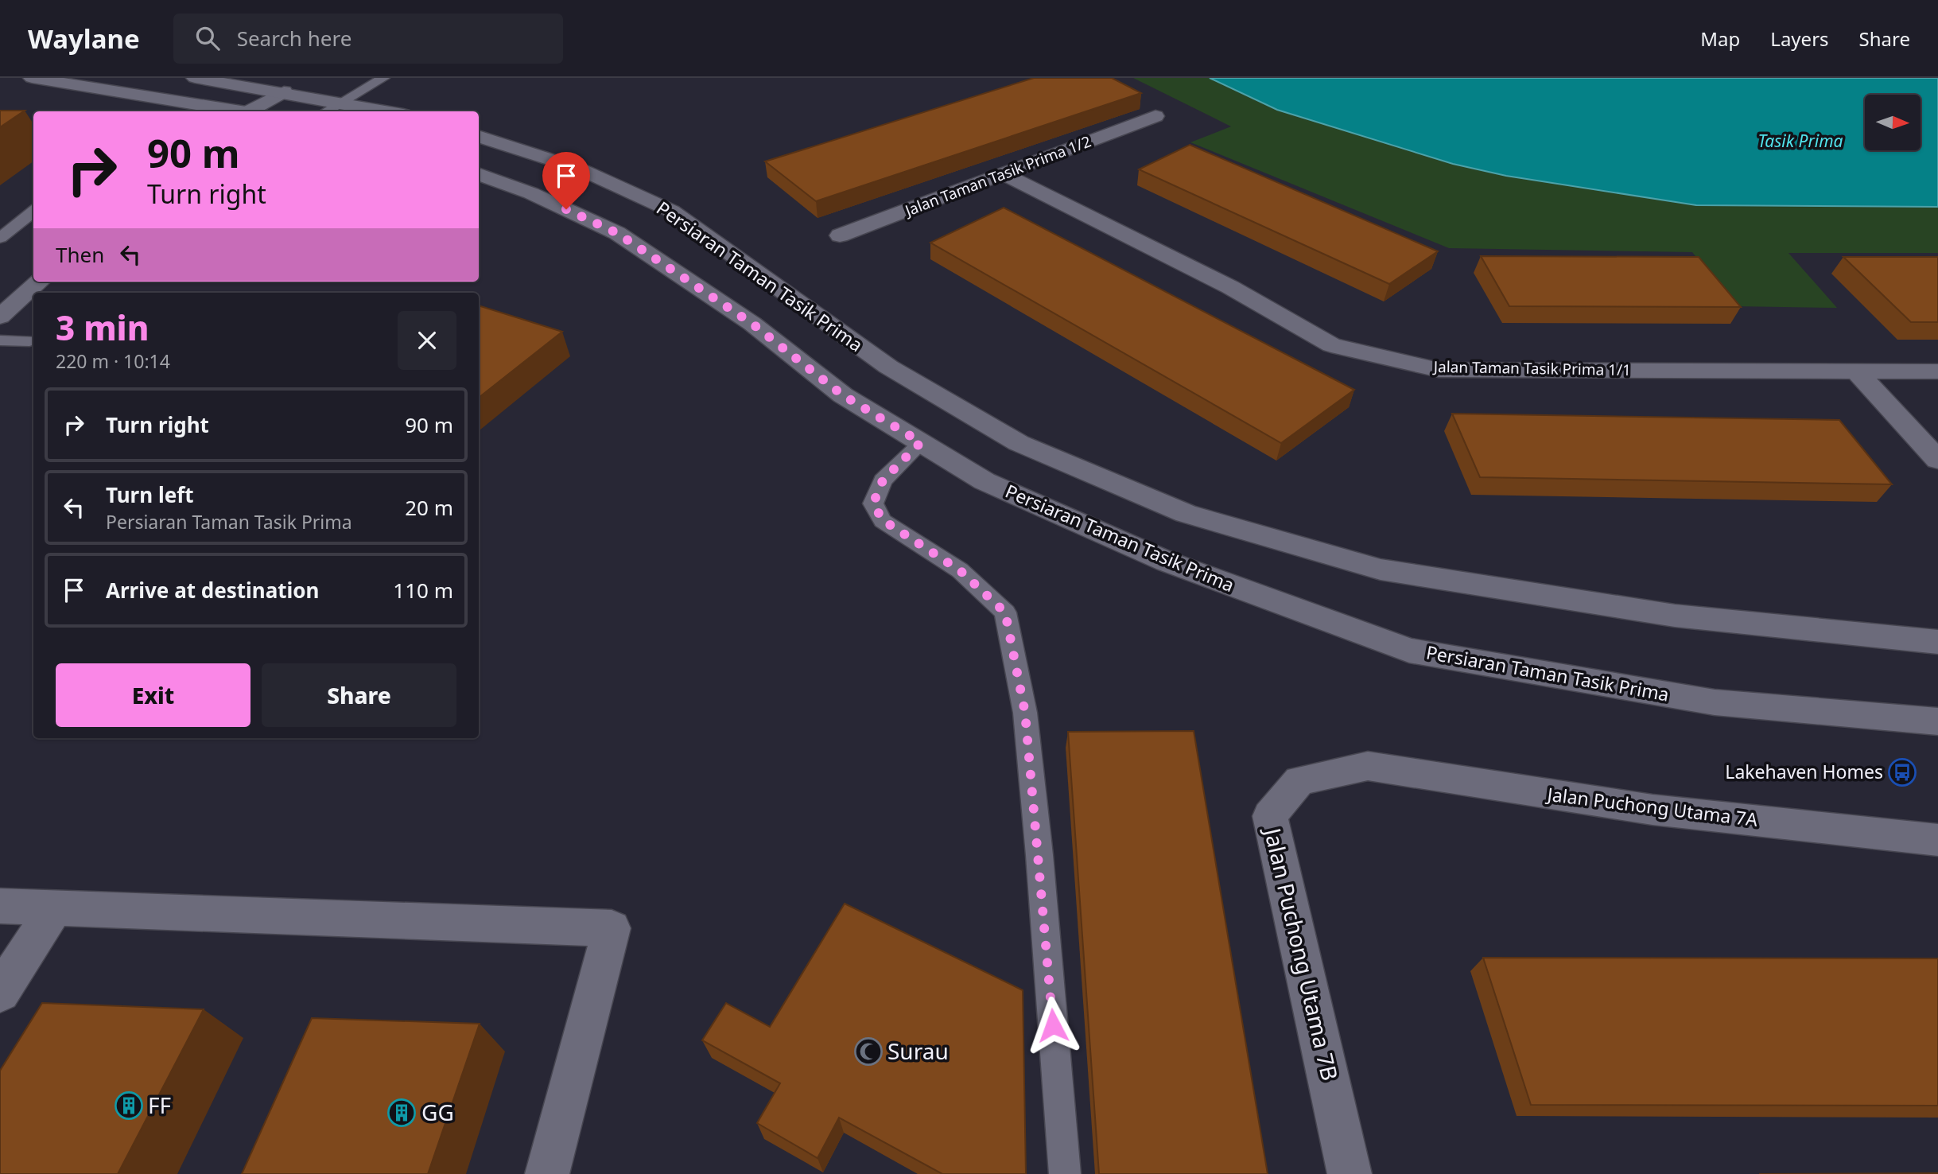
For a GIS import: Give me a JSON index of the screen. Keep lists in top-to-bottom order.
{
  "streets": {
    "main road": [
      "Jalan Taman Tasik Prima 1/2",
      "Persiaran Taman Tasik Prima",
      "Jalan Taman Tasik Prima 1/1",
      "Jalan Puchong Utama 7A",
      "Jalan Puchong Utama 7B"
    ]
  },
  "crossings": [
    ["Jalan Taman Tasik Prima 1/2", "Jalan Taman Tasik Prima 1/1"],
    ["Jalan Puchong Utama 7A", "Jalan Puchong Utama 7B"]
  ],
  "water": ["Tasik Prima"],
  "places": {
    "bus stop": ["Lakehaven Homes"],
    "mosque": ["Surau"],
    "building": ["FF", "GG"]
  },
  "north": "right",
  "page": {
    "header": "Waylane",
    "search": "Search here",
    "nav": ["Map", "Layers", "Share"],
    "turn": ["90 m", "Turn right"],
    "then": "Then",
    "heading": ["3 min", "220 m · 10:14"],
    "list": [
      {
        "name": "Turn right",
        "value": "90 m"
      },
      {
        "name": "Turn left",
        "note": "Persiaran Taman Tasik Prima",
        "value": "20 m"
      },
      {
        "name": "Arrive at destination",
        "value": "110 m"
      }
    ],
    "buttons": ["Exit", "Share"]
  }
}
